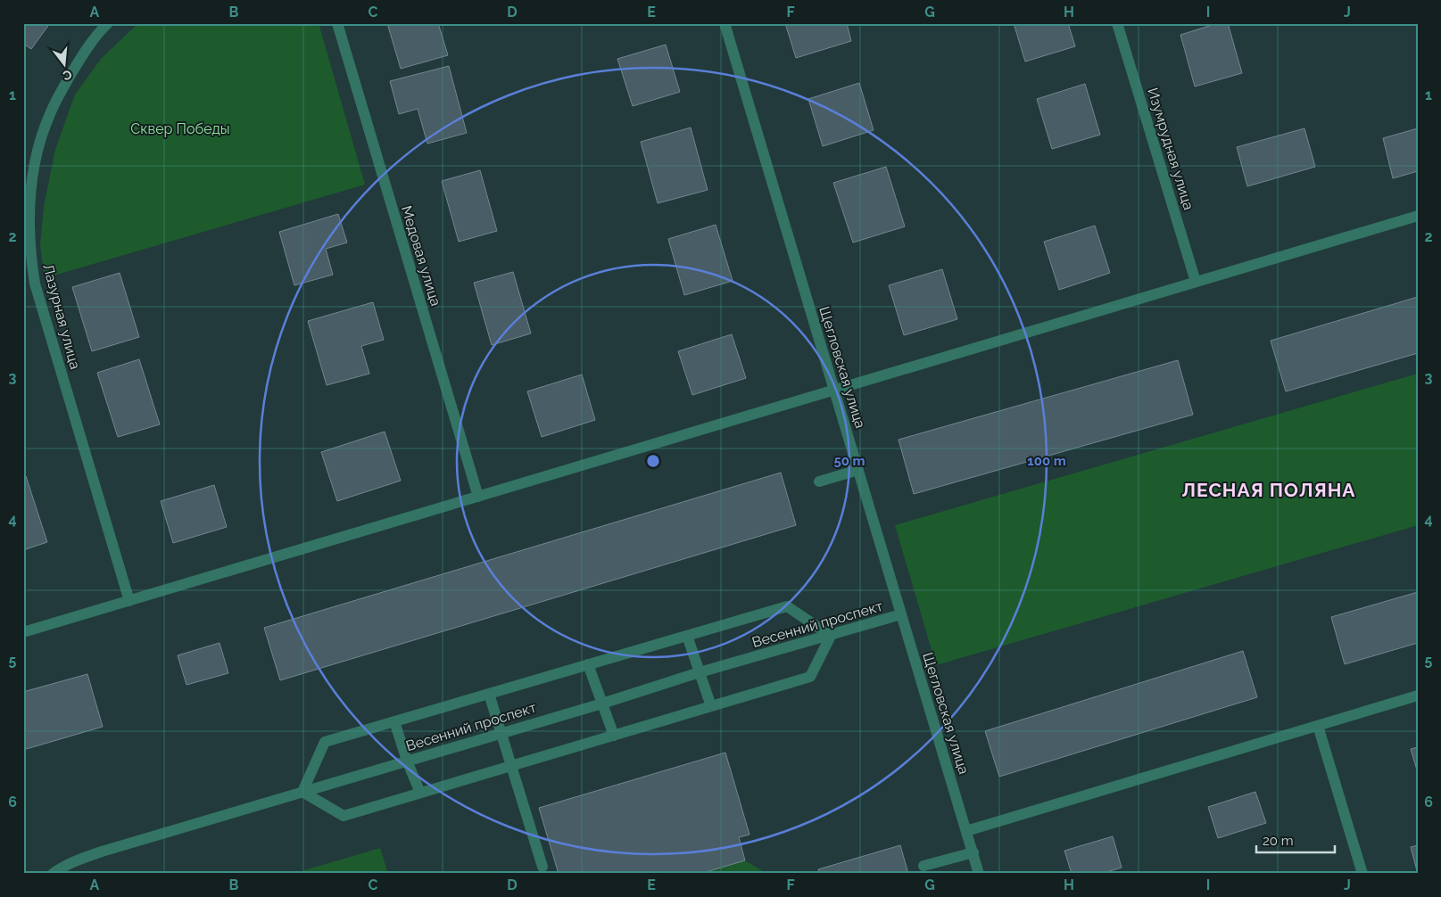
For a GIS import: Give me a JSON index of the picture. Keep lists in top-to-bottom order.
{
  "streets": {
    "street": [
      "Изумрудная улица",
      "Медовая улица",
      "Лазурная улица",
      "Щегловская улица",
      "Весенний проспект"
    ]
  },
  "crossings": [
    ["Щегловская улица", "Весенний проспект"]
  ],
  "districts": ["ЛЕСНАЯ ПОЛЯНА"],
  "parks": ["Сквер Победы"],
  "scale_bar": "20 m",
  "north": "bottom",
  "grid": {
    "columns": [
      "A",
      "B",
      "C",
      "D",
      "E",
      "F",
      "G",
      "H",
      "I",
      "J"
    ],
    "rows": [
      "1",
      "2",
      "3",
      "4",
      "5",
      "6"
    ]
  },
  "rings": ["50 m", "100 m"]
}
